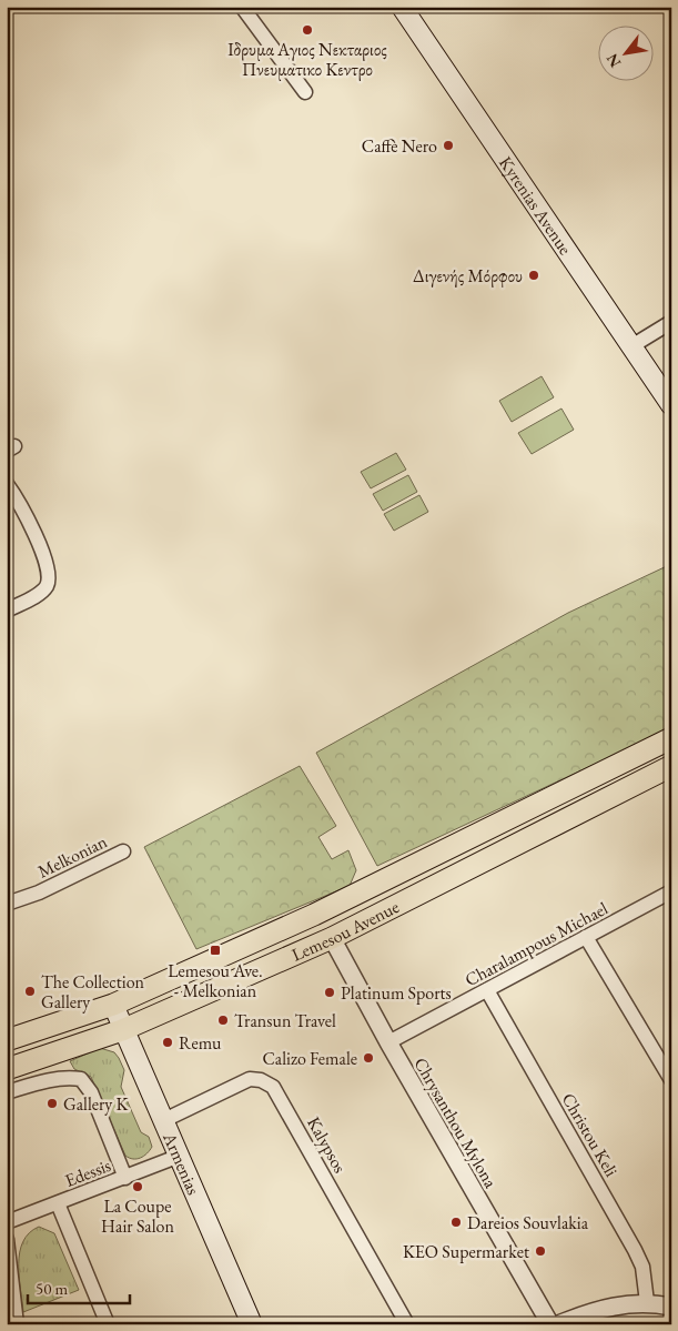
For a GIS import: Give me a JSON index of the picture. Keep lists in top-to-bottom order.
{
  "streets": {
    "main road": ["Kyrenias Avenue", "Lemesou Avenue", "Armenias"],
    "street": [
      "Melkonian",
      "Charalampous Michael",
      "Chrysanthou Mylona",
      "Christou Keli",
      "Kalypsos",
      "Edessis"
    ]
  },
  "crossings": [
    ["Lemesou Avenue", "Chrysanthou Mylona"],
    ["Lemesou Avenue", "Armenias"],
    ["Charalampous Michael", "Chrysanthou Mylona"],
    ["Charalampous Michael", "Christou Keli"],
    ["Kalypsos", "Armenias"],
    ["Armenias", "Edessis"]
  ],
  "places": {
    "other": [
      "Ιδρυμα Αγιος Νεκταριος Πνευματικο Κεντρο",
      "Caffè Nero",
      "Διγενής Μόρφου",
      "The Collection Gallery",
      "Platinum Sports",
      "Transun Travel",
      "Remu",
      "Calizo Female",
      "Gallery K",
      "La Coupe Hair Salon",
      "Dareios Souvlakia",
      "KEO Supermarket"
    ],
    "transit": ["Lemesou Ave. - Melkonian"]
  },
  "scale_bar": "50 m",
  "north": "bottom left"
}
